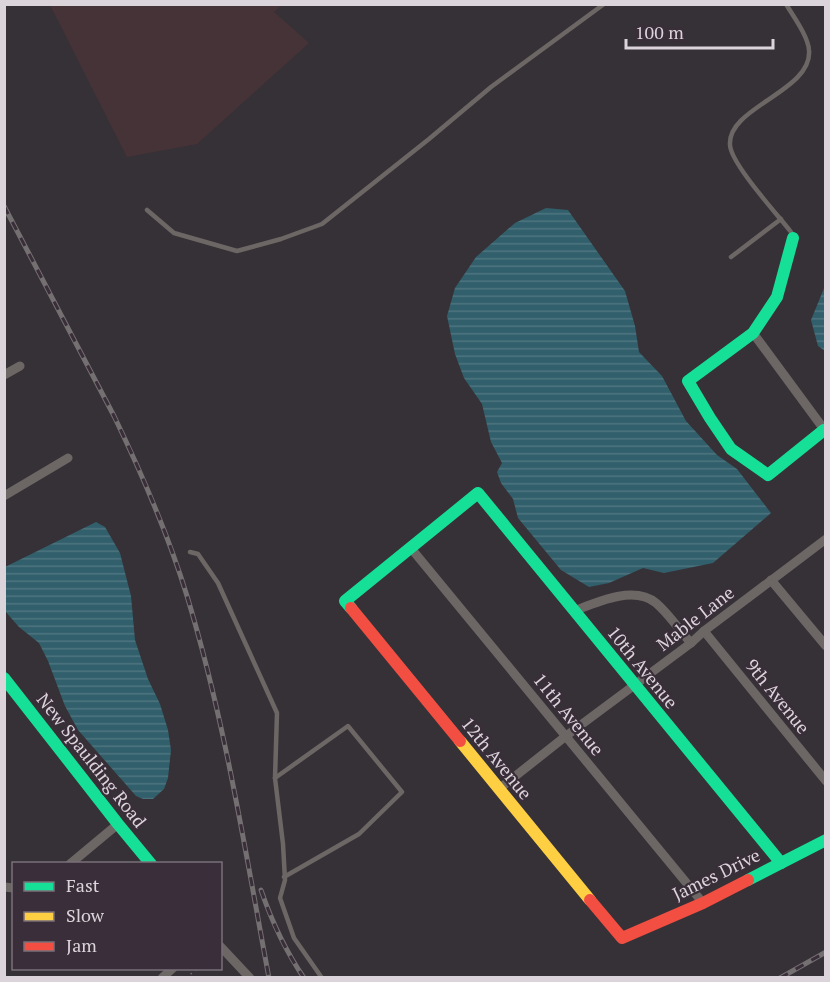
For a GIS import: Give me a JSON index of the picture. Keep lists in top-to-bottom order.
{
  "streets": {
    "street": [
      "Mable Lane",
      "10th Avenue",
      "9th Avenue",
      "11th Avenue",
      "12th Avenue",
      "New Spaulding Road",
      "James Drive"
    ]
  },
  "crossings": [
    ["Mable Lane", "10th Avenue"],
    ["Mable Lane", "9th Avenue"],
    ["Mable Lane", "11th Avenue"],
    ["Mable Lane", "12th Avenue"],
    ["10th Avenue", "11th Avenue"],
    ["10th Avenue", "12th Avenue"],
    ["10th Avenue", "James Drive"],
    ["11th Avenue", "12th Avenue"],
    ["11th Avenue", "James Drive"],
    ["12th Avenue", "James Drive"]
  ],
  "legend": ["Fast", "Slow", "Jam"],
  "scale_bar": "100 m"
}
